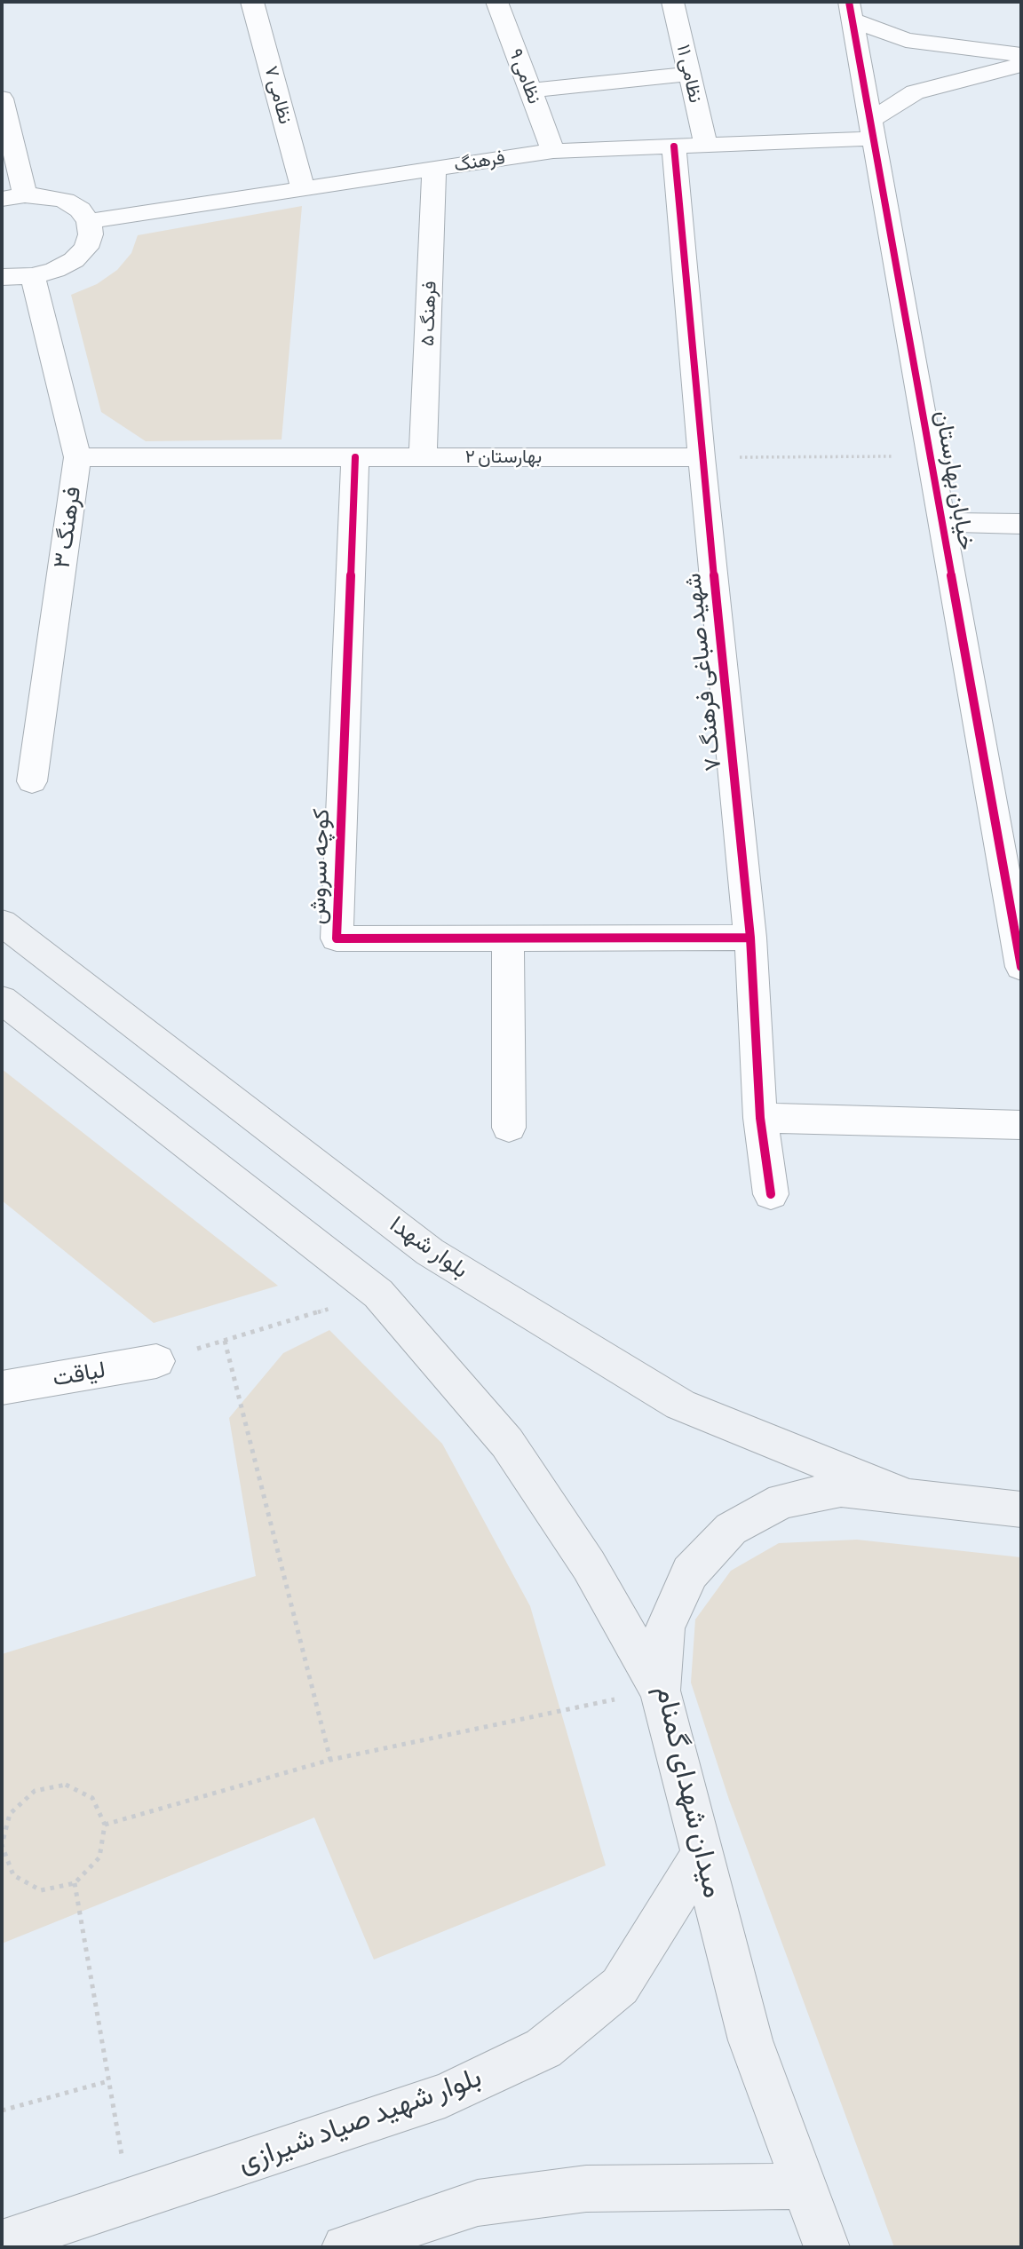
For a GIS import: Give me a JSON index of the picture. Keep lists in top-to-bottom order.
{
  "streets": {
    "main road": ["بلوار شهدا", "میدان شهدای گمنام", "بلوار شهید صیاد شیرازی"],
    "street": [
      "نظامی ۱۱",
      "نظامی ۹",
      "نظامی ۷",
      "فرهنگ",
      "فرهنگ ۵",
      "بهارستان ۲",
      "خیابان بهارستان",
      "فرهنگ ۳",
      "شهید صباغی فرهنگ ۷",
      "کوچه سروش",
      "لیاقت"
    ]
  },
  "crossings": [
    ["نظامی ۱۱", "فرهنگ"],
    ["نظامی ۹", "فرهنگ"],
    ["نظامی ۷", "فرهنگ"],
    ["فرهنگ", "فرهنگ ۵"],
    ["فرهنگ", "خیابان بهارستان"],
    ["فرهنگ", "شهید صباغی فرهنگ ۷"],
    ["فرهنگ ۵", "بهارستان ۲"],
    ["بهارستان ۲", "فرهنگ ۳"],
    ["بهارستان ۲", "شهید صباغی فرهنگ ۷"],
    ["بهارستان ۲", "کوچه سروش"],
    ["شهید صباغی فرهنگ ۷", "کوچه سروش"],
    ["بلوار شهدا", "میدان شهدای گمنام"],
    ["میدان شهدای گمنام", "بلوار شهید صیاد شیرازی"]
  ]
}
